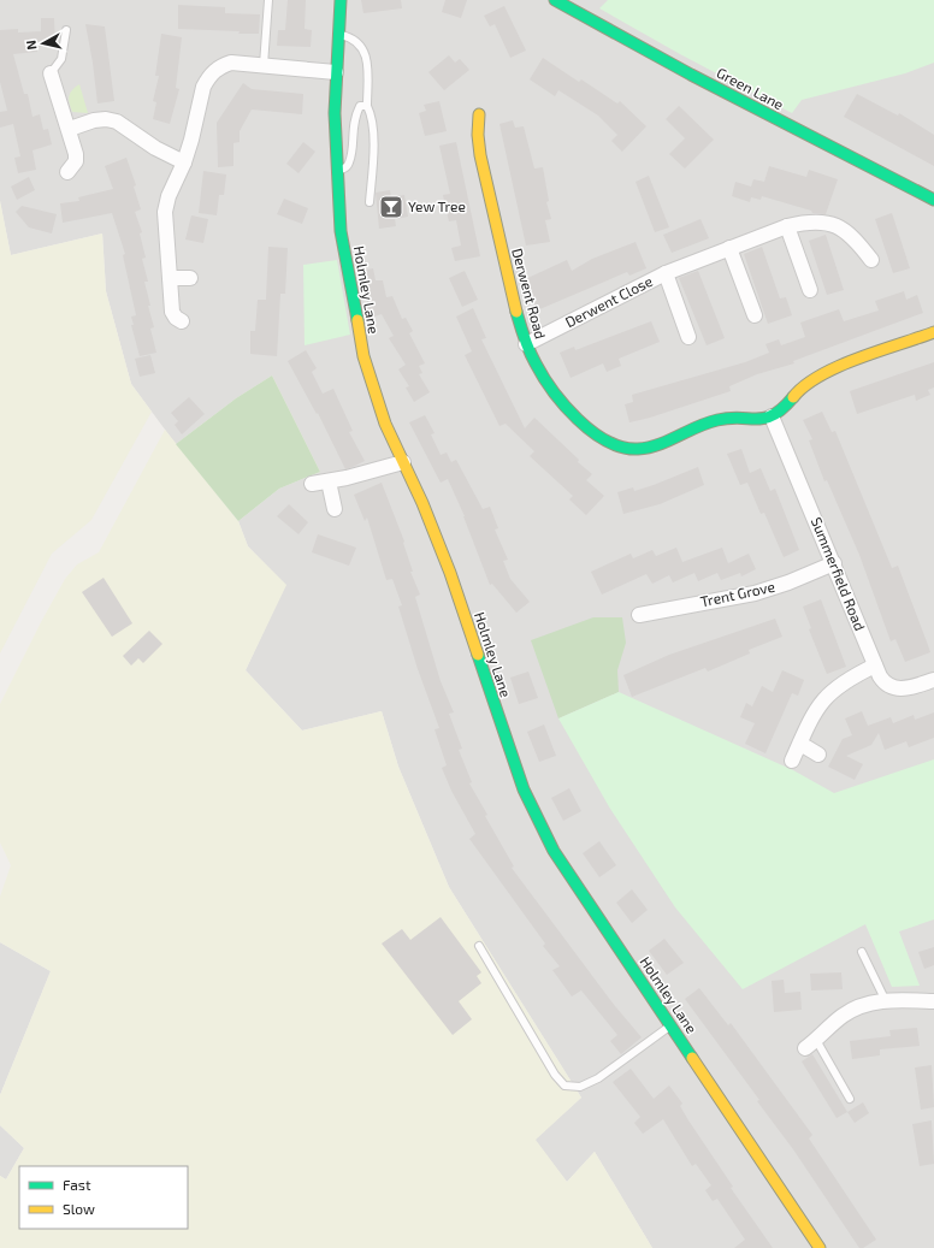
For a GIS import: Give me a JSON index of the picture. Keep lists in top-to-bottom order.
{
  "streets": {
    "main road": ["Green Lane", "Holmley Lane", "Derwent Road"],
    "street": ["Derwent Close", "Summerfield Road", "Trent Grove"]
  },
  "crossings": [
    ["Derwent Road", "Derwent Close"],
    ["Derwent Road", "Summerfield Road"],
    ["Summerfield Road", "Trent Grove"]
  ],
  "places": {
    "bar": ["Yew Tree"]
  },
  "legend": ["Fast", "Slow"],
  "north": "left"
}
